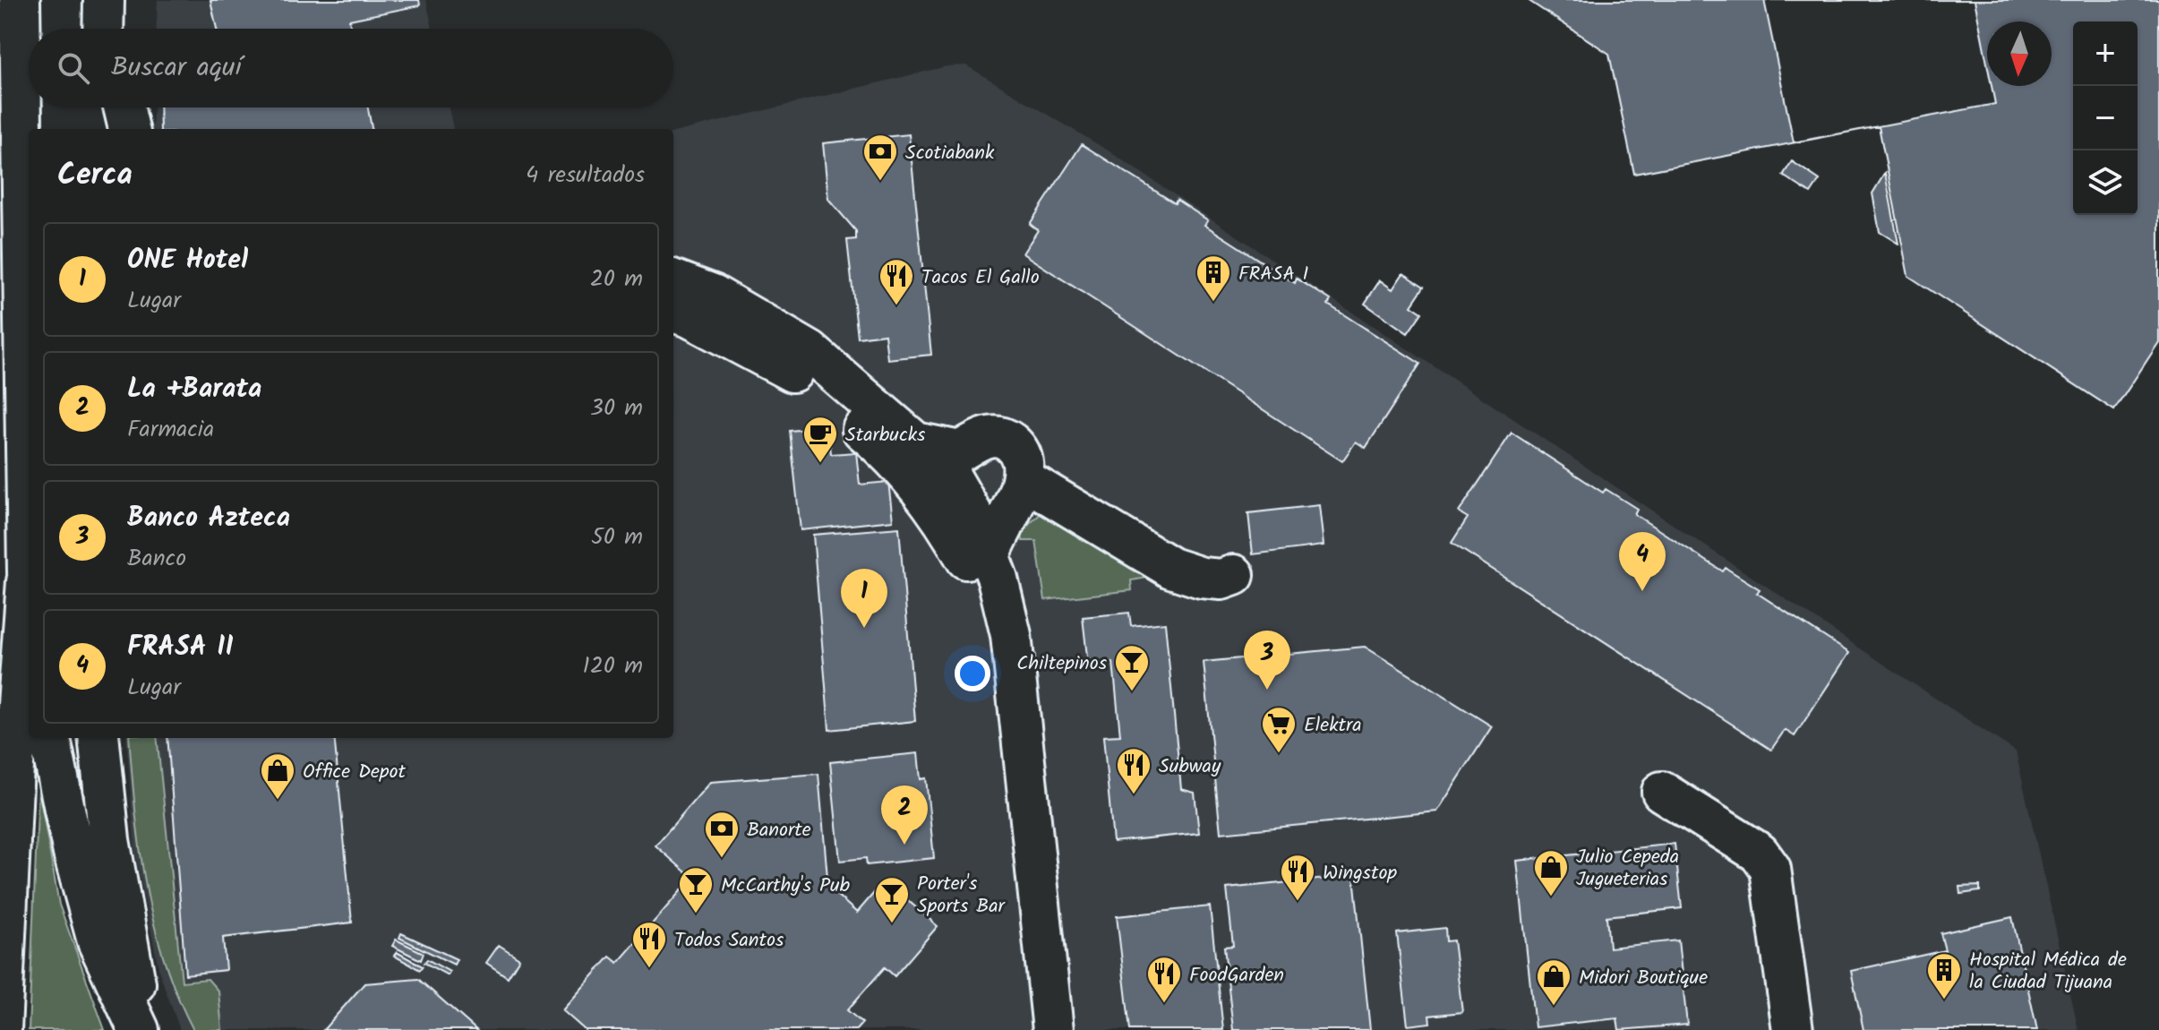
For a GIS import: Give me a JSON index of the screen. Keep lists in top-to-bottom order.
{
  "places": {
    "bank": ["Scotiabank", "Banorte"],
    "building": ["FRASA I", "Hospital Médica de la Ciudad Tijuana"],
    "restaurant": [
      "Tacos El Gallo",
      "Subway",
      "Wingstop",
      "Todos Santos",
      "FoodGarden"
    ],
    "cafe": ["Starbucks"],
    "bar": ["Chiltepinos", "McCarthy's Pub", "Porter's Sports Bar"],
    "supermarket": ["Elektra"],
    "shop": ["Office Depot", "Julio Cepeda Jugueterias", "Midori Boutique"]
  },
  "north": "bottom",
  "page": {
    "map_buttons": ["+", "−"],
    "search": "Buscar aquí",
    "heading": ["Cerca", "4 resultados"],
    "list": [
      {
        "mark": "1",
        "name": "ONE Hotel",
        "note": "Lugar",
        "value": "20 m"
      },
      {
        "mark": "2",
        "name": "La +Barata",
        "note": "Farmacia",
        "value": "30 m"
      },
      {
        "mark": "3",
        "name": "Banco Azteca",
        "note": "Banco",
        "value": "50 m"
      },
      {
        "mark": "4",
        "name": "FRASA II",
        "note": "Lugar",
        "value": "120 m"
      }
    ],
    "pins": [
      "4",
      "1",
      "3",
      "2"
    ]
  }
}
